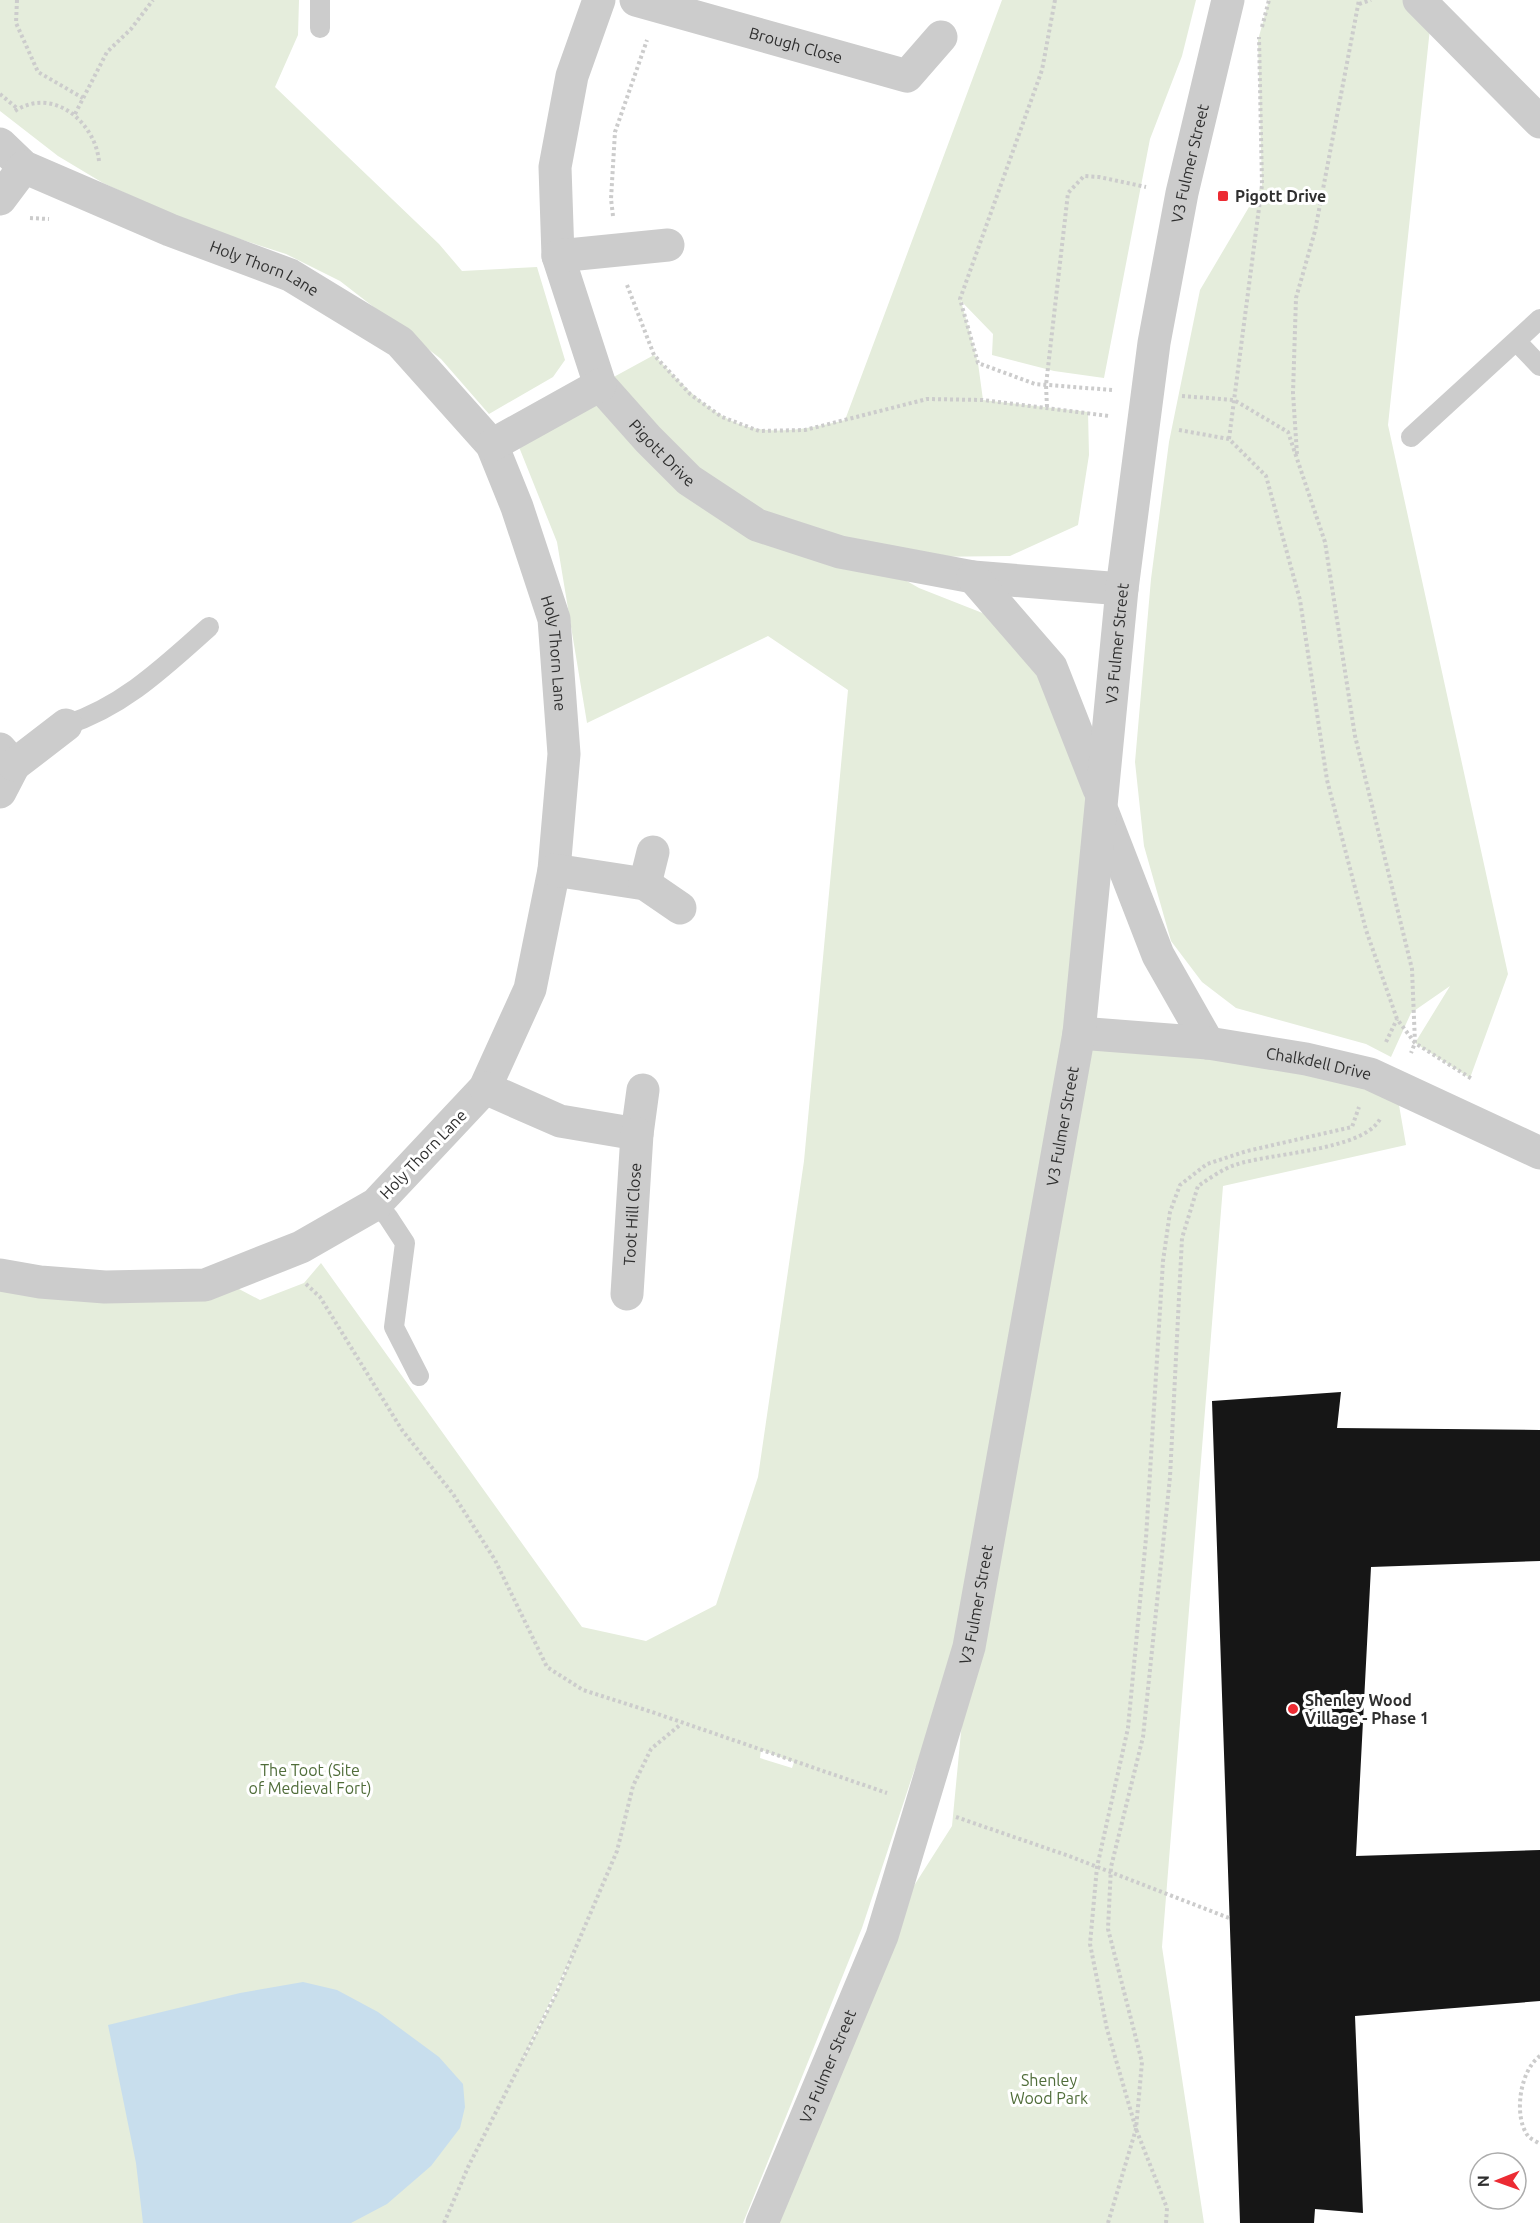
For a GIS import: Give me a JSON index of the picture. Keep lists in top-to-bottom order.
{
  "streets": {
    "street": [
      "Brough Close",
      "V3 Fulmer Street",
      "Holy Thorn Lane",
      "Pigott Drive",
      "Chalkdell Drive",
      "Toot Hill Close"
    ]
  },
  "crossings": [
    ["V3 Fulmer Street", "Pigott Drive"],
    ["V3 Fulmer Street", "Chalkdell Drive"]
  ],
  "parks": ["The Toot (Site of Medieval Fort)", "Shenley Wood Park"],
  "places": {
    "transit": ["Pigott Drive"],
    "other": ["Shenley Wood Village - Phase 1"]
  },
  "north": "left"
}
